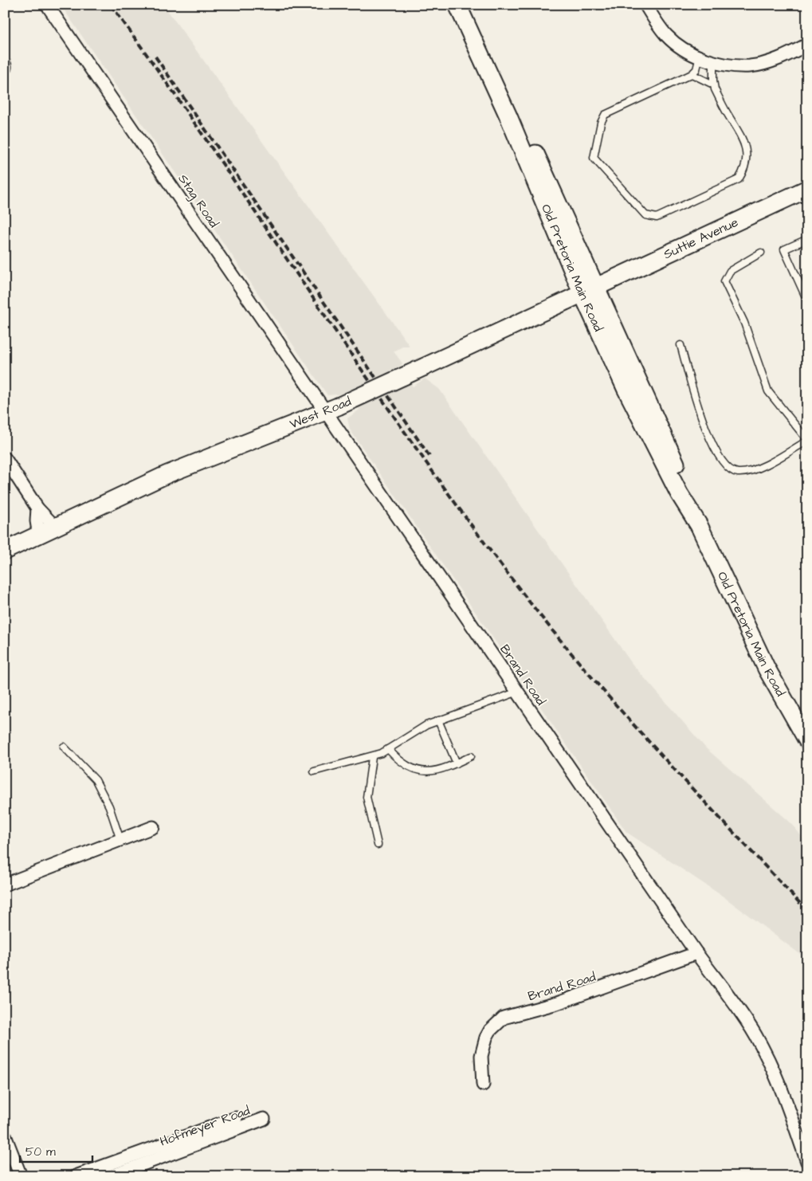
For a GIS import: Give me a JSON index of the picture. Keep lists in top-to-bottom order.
{
  "streets": {
    "main road": ["Suttie Avenue", "Old Pretoria Main Road", "West Road"],
    "street": ["Stag Road", "Brand Road", "Hofmeyer Road"]
  },
  "crossings": [
    ["Stag Road", "West Road"],
    ["Stag Road", "Brand Road"],
    ["Suttie Avenue", "Old Pretoria Main Road"],
    ["Suttie Avenue", "West Road"],
    ["Old Pretoria Main Road", "West Road"],
    ["West Road", "Brand Road"]
  ],
  "scale_bar": "50 m"
}
